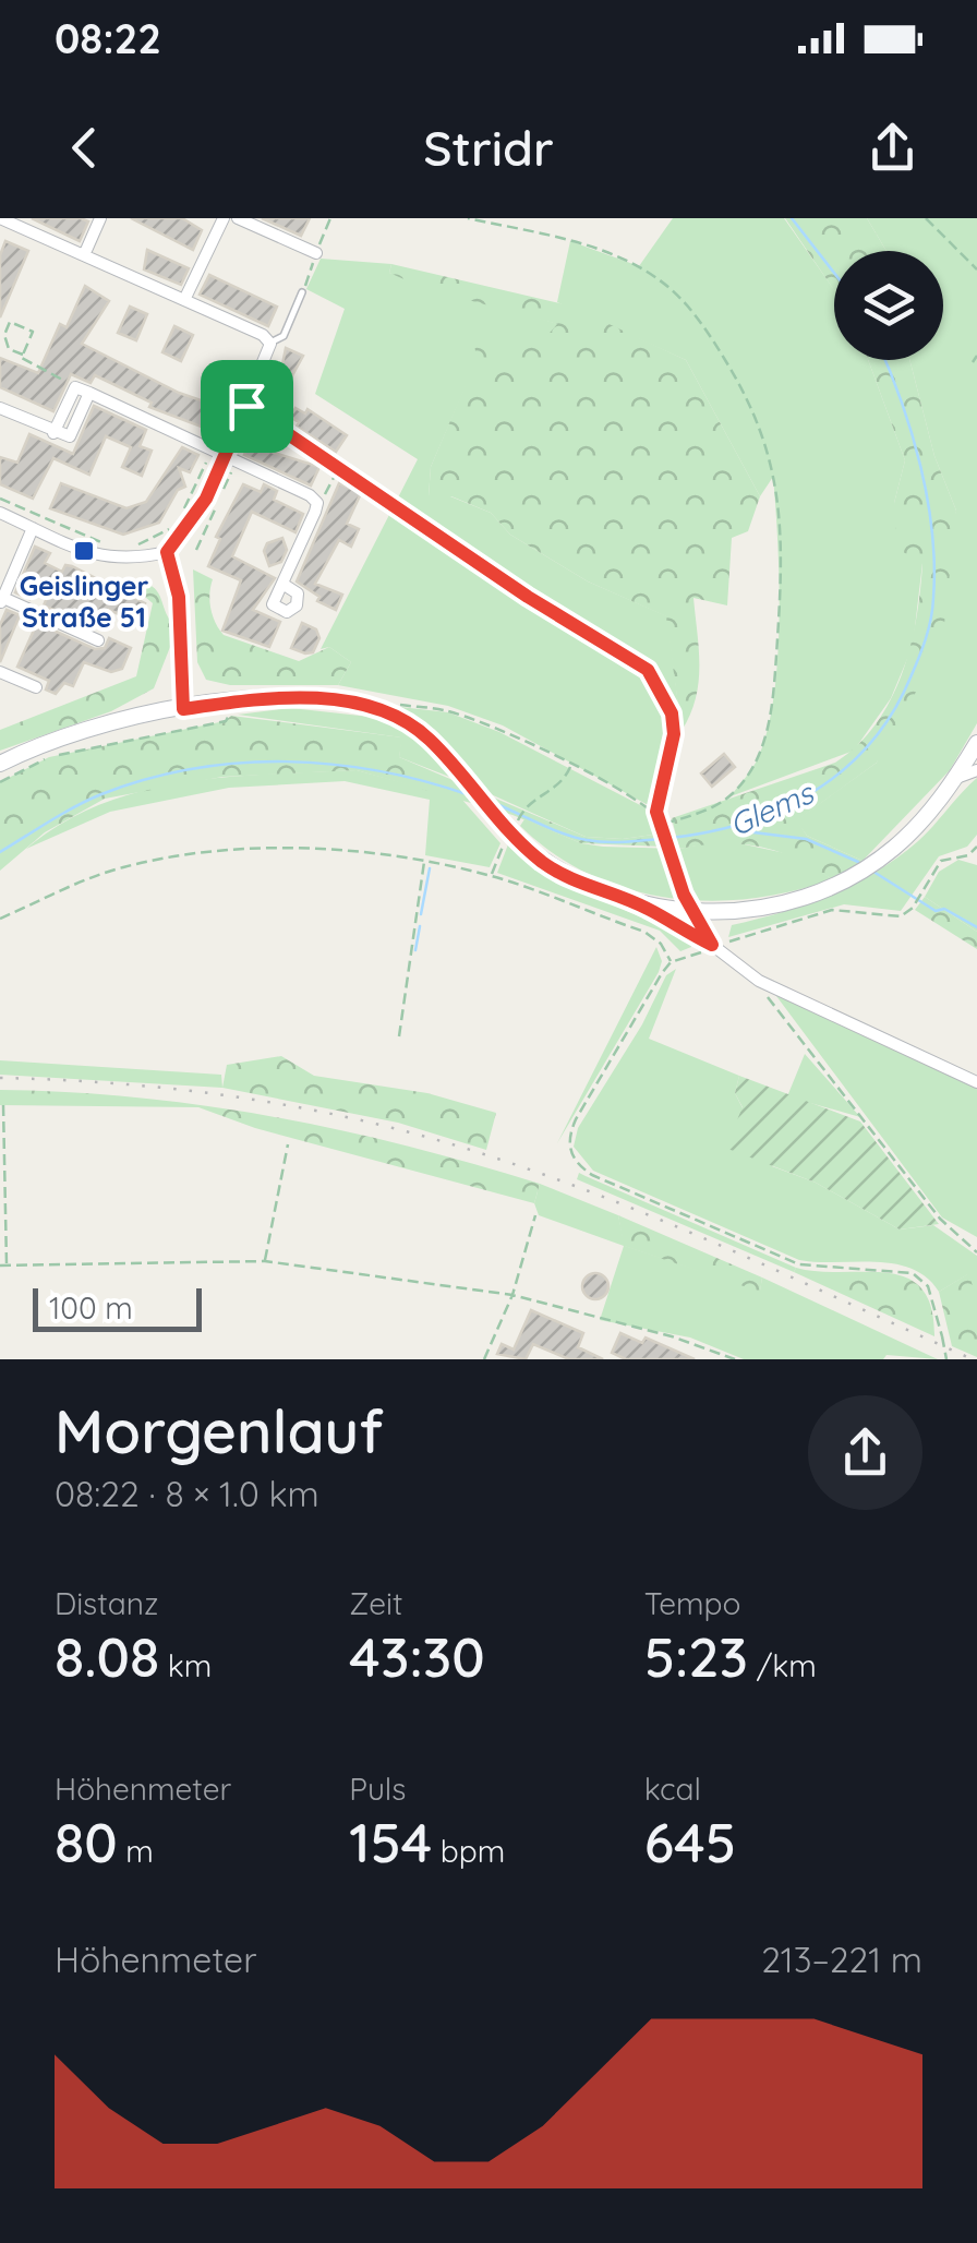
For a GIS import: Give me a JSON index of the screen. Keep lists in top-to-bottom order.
{
  "water": ["Glems"],
  "places": {
    "transit": ["Geislinger Straße 51"]
  },
  "scale_bar": "100 m",
  "page": {
    "status": "08:22",
    "header": "Stridr",
    "scale": "100 m",
    "heading": ["Morgenlauf", "08:22 · 8 × 1.0 km"],
    "stats": [
      ["Distanz", "8.08 km"],
      ["Zeit", "43:30"],
      ["Tempo", "5:23 /km"],
      ["Höhenmeter", "80 m"],
      ["Puls", "154 bpm"],
      ["kcal", "645"]
    ],
    "chart": ["Höhenmeter", "213–221 m"]
  }
}
